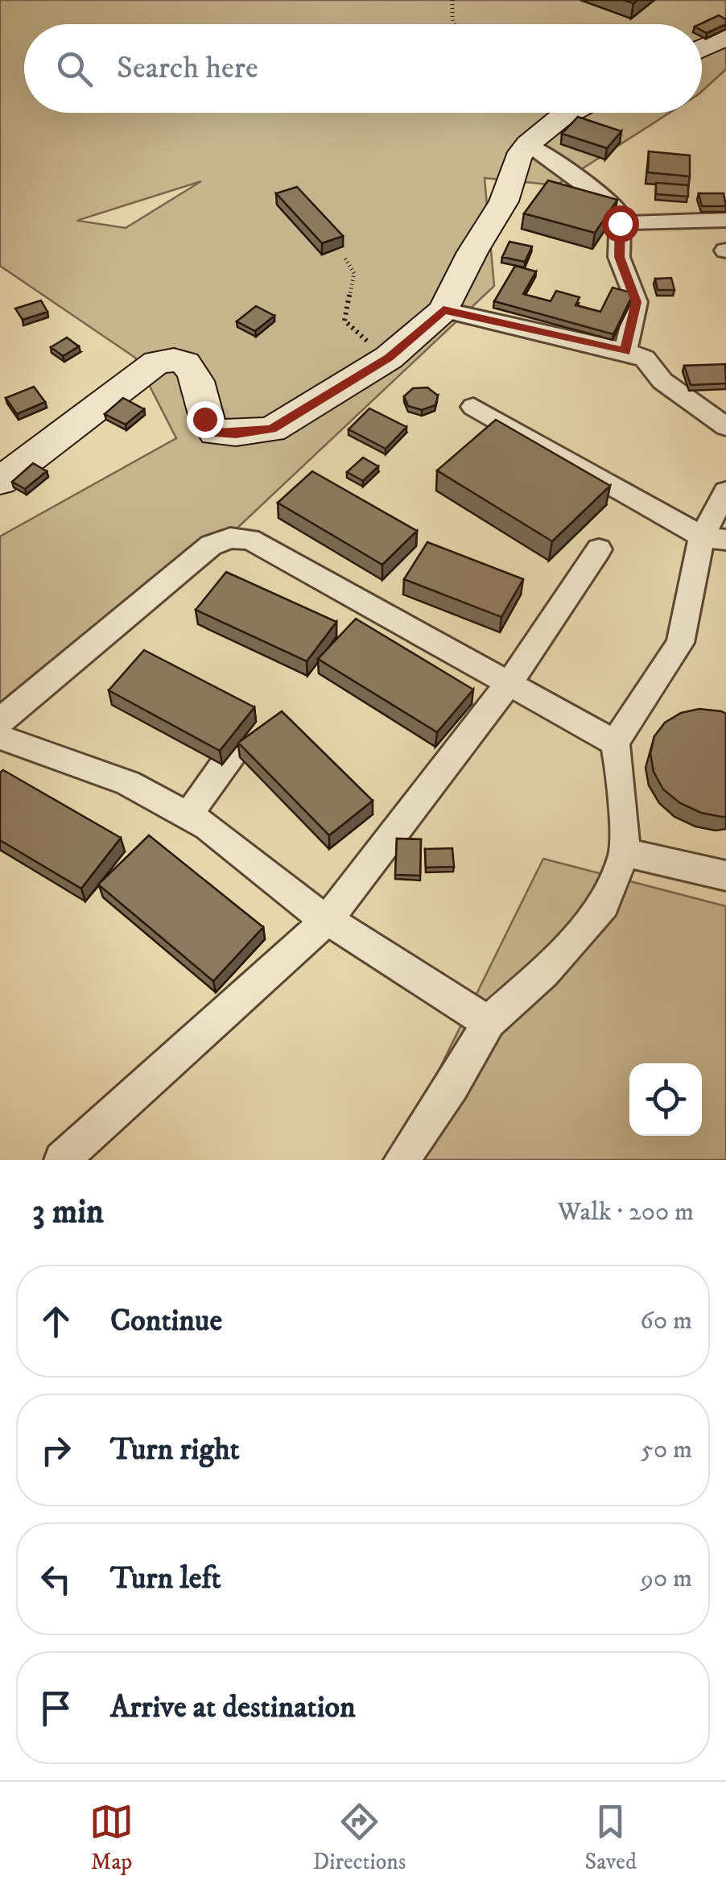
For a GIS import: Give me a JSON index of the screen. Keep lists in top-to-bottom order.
{
  "page": {
    "search": "Search here",
    "heading": ["3 min", "Walk · 200 m"],
    "list": [
      ["Continue", "60 m"],
      ["Turn right", "50 m"],
      ["Turn left", "90 m"],
      "Arrive at destination"
    ],
    "nav": ["Map", "Directions", "Saved"]
  }
}
